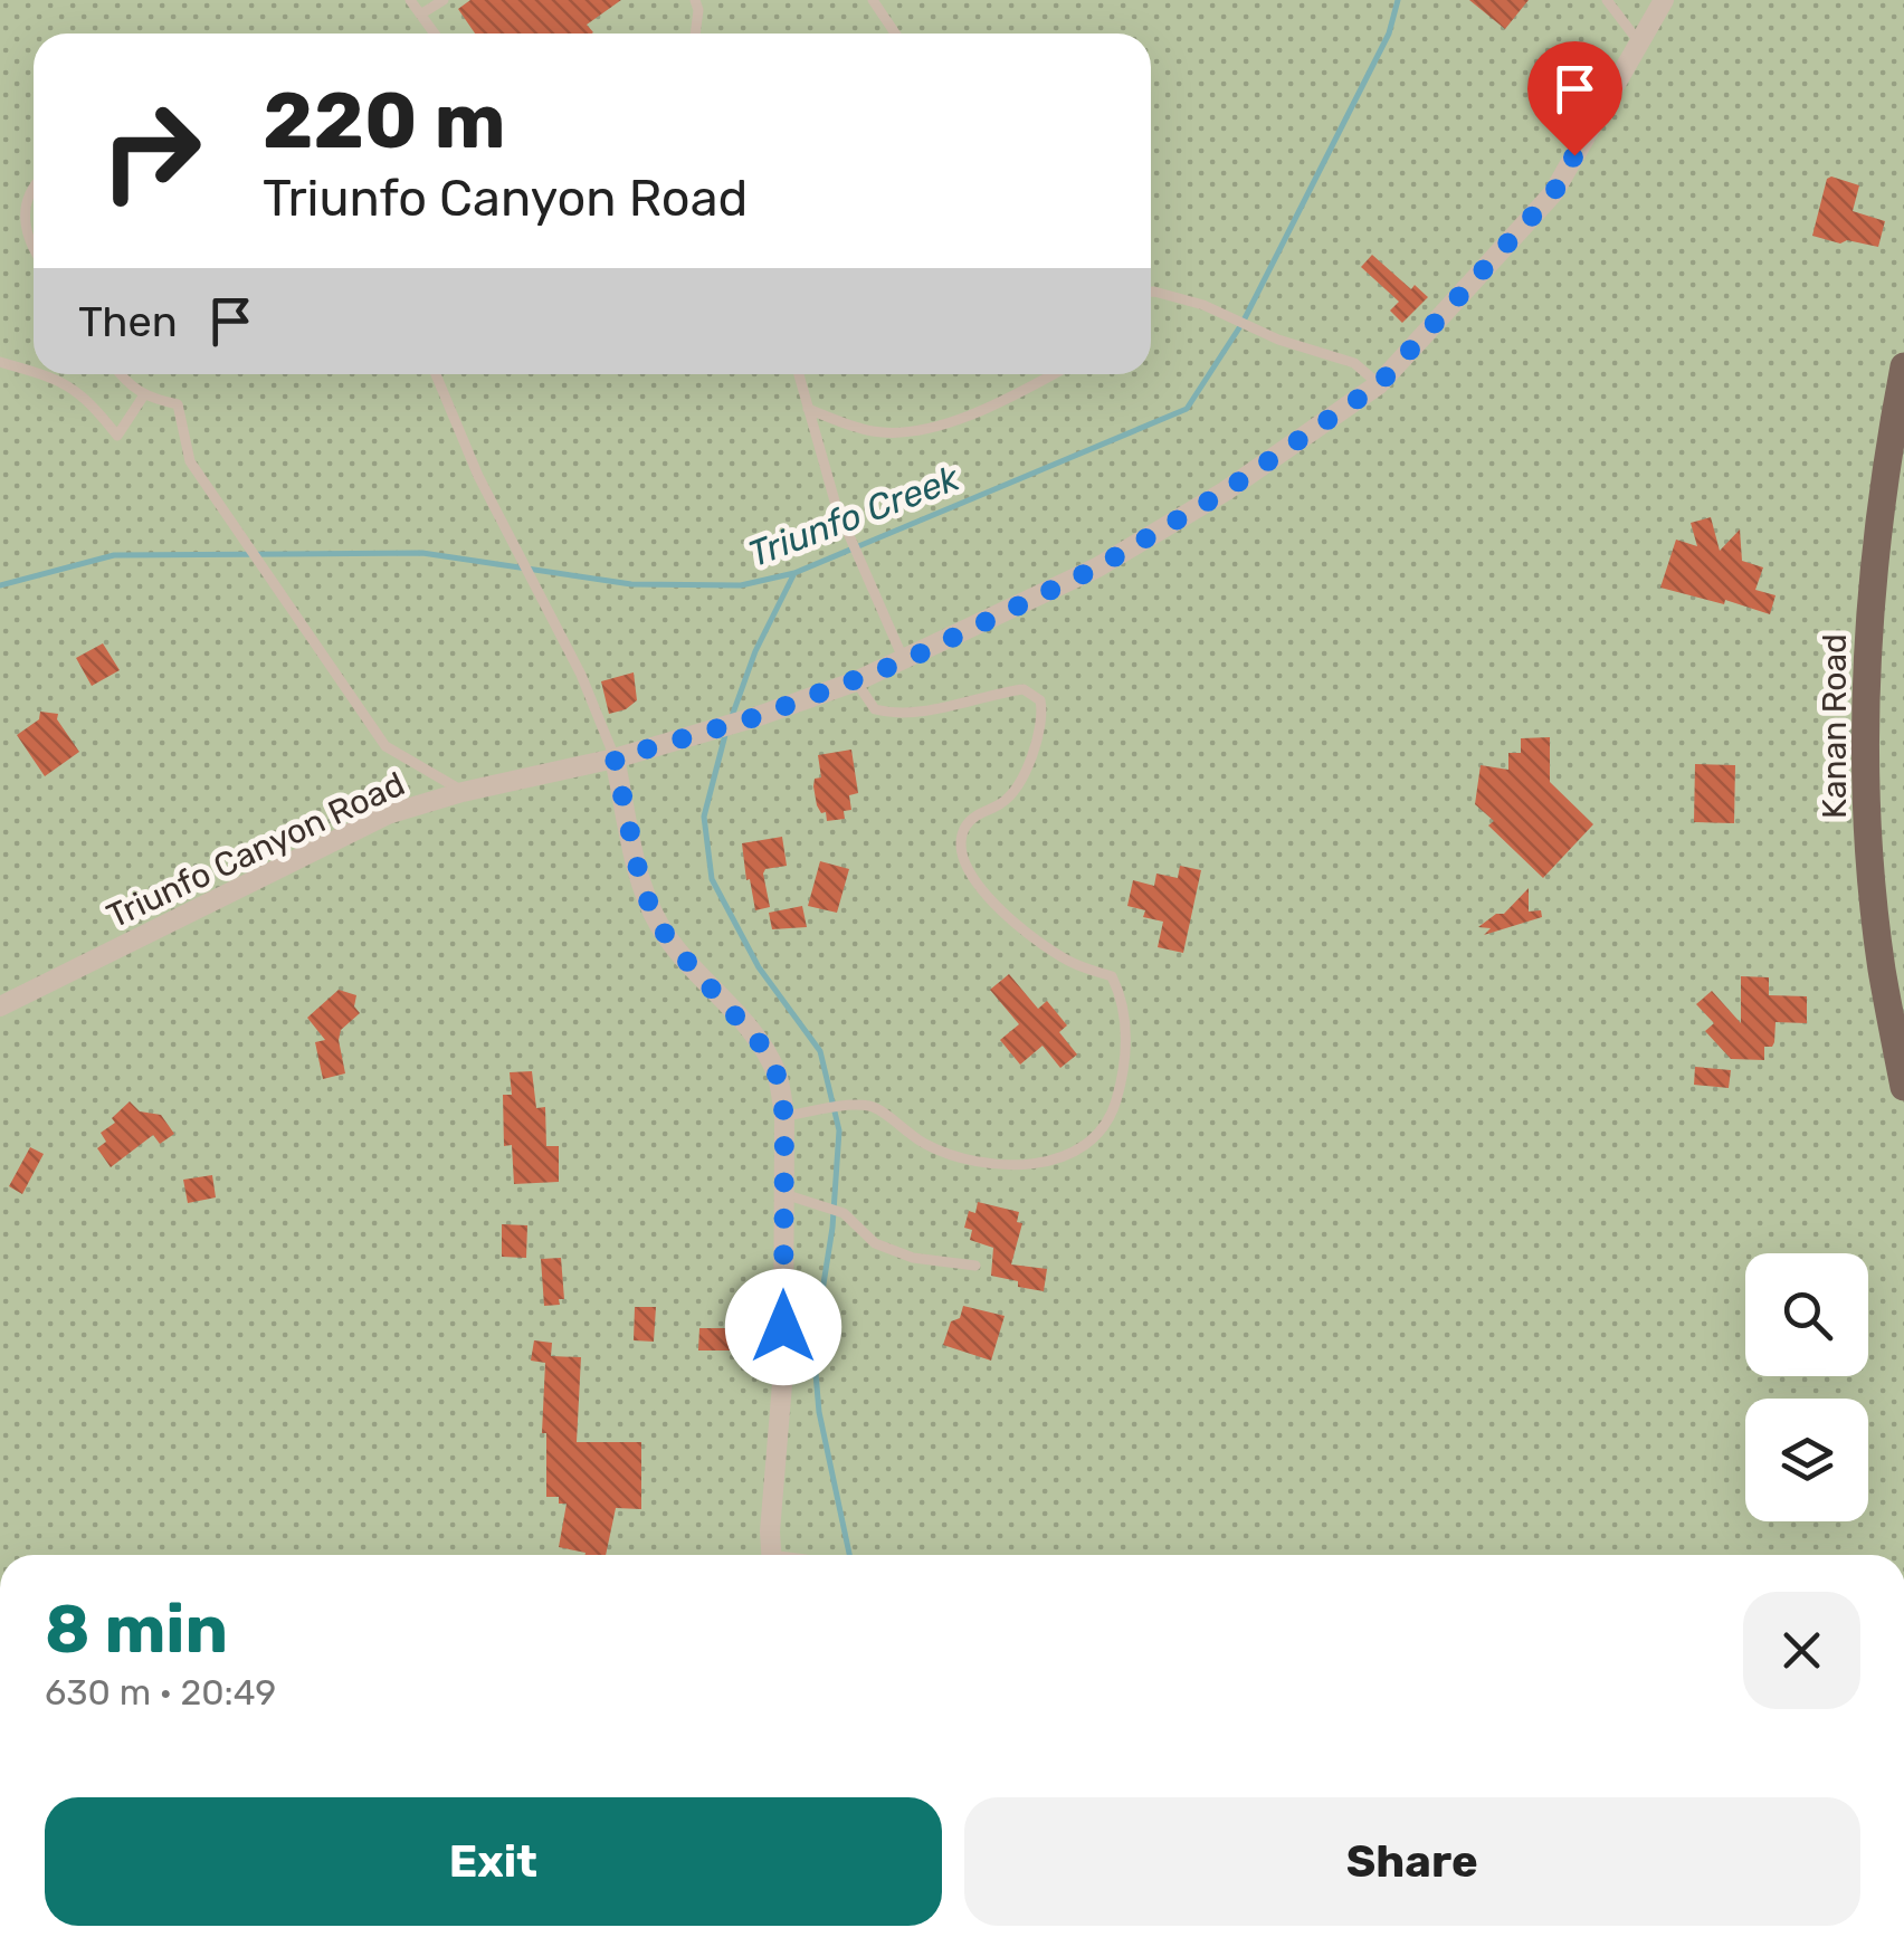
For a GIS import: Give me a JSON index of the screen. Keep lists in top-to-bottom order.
{
  "streets": {
    "main road": ["Kanan Road"],
    "street": ["Triunfo Canyon Road"]
  },
  "water": ["Triunfo Creek"],
  "page": {
    "turn": ["220 m", "Triunfo Canyon Road"],
    "then": "Then",
    "heading": ["8 min", "630 m · 20:49"],
    "buttons": ["Exit", "Share"]
  }
}
